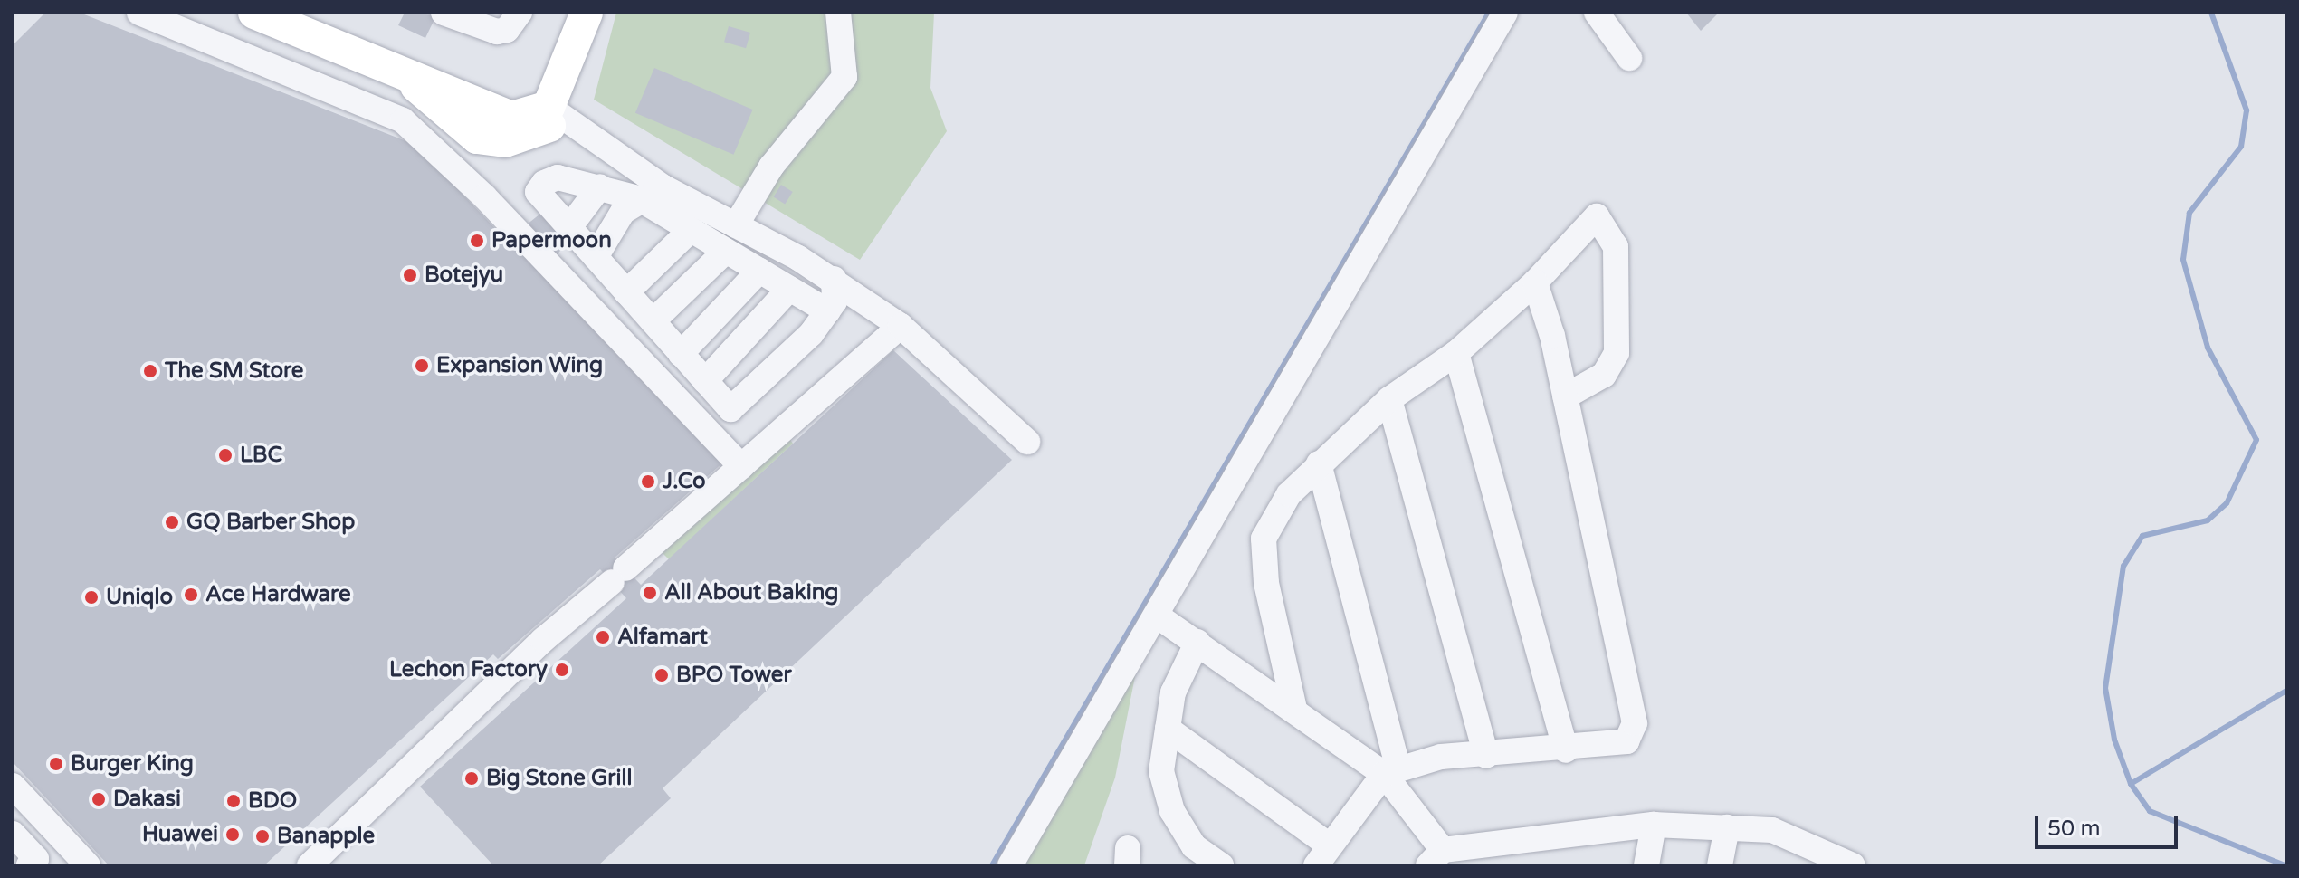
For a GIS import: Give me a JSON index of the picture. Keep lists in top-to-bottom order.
{
  "places": [
    "Papermoon",
    "Botejyu",
    "Expansion Wing",
    "The SM Store",
    "LBC",
    "J.Co",
    "GQ Barber Shop",
    "All About Baking",
    "Ace Hardware",
    "Uniqlo",
    "Alfamart",
    "Lechon Factory",
    "BPO Tower",
    "Burger King",
    "Big Stone Grill",
    "Dakasi",
    "BDO",
    "Huawei",
    "Banapple"
  ],
  "scale_bar": "50 m"
}
